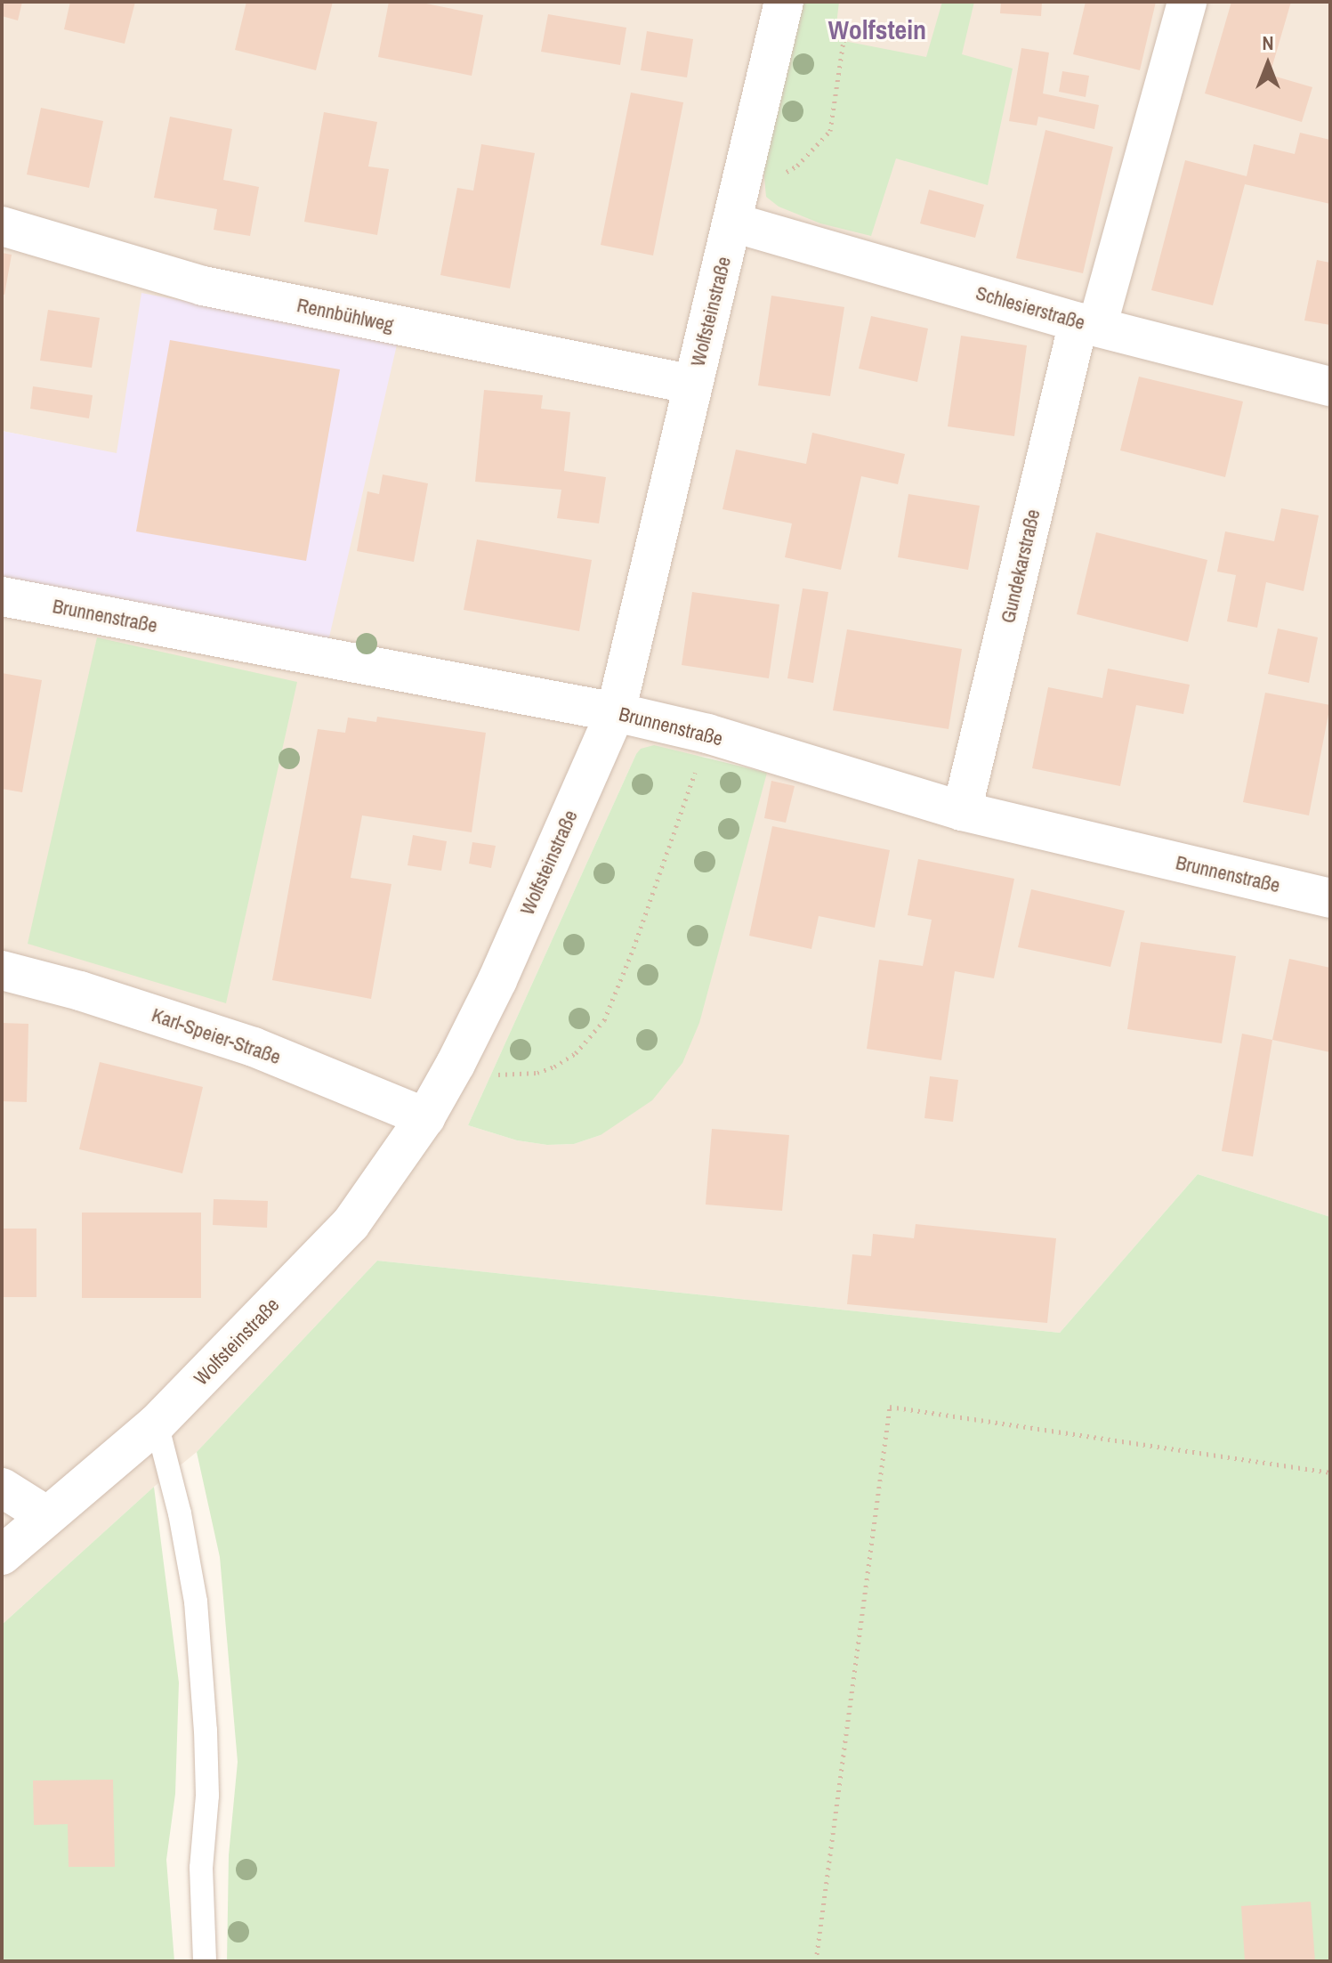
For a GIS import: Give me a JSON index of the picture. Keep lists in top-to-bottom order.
{
  "streets": {
    "street": [
      "Schlesierstraße",
      "Wolfsteinstraße",
      "Rennbühlweg",
      "Gundekarstraße",
      "Brunnenstraße",
      "Karl-Speier-Straße"
    ]
  },
  "crossings": [
    ["Schlesierstraße", "Wolfsteinstraße"],
    ["Schlesierstraße", "Gundekarstraße"],
    ["Wolfsteinstraße", "Rennbühlweg"],
    ["Wolfsteinstraße", "Brunnenstraße"],
    ["Wolfsteinstraße", "Karl-Speier-Straße"],
    ["Gundekarstraße", "Brunnenstraße"]
  ],
  "districts": ["Wolfstein"],
  "north": "top"
}
